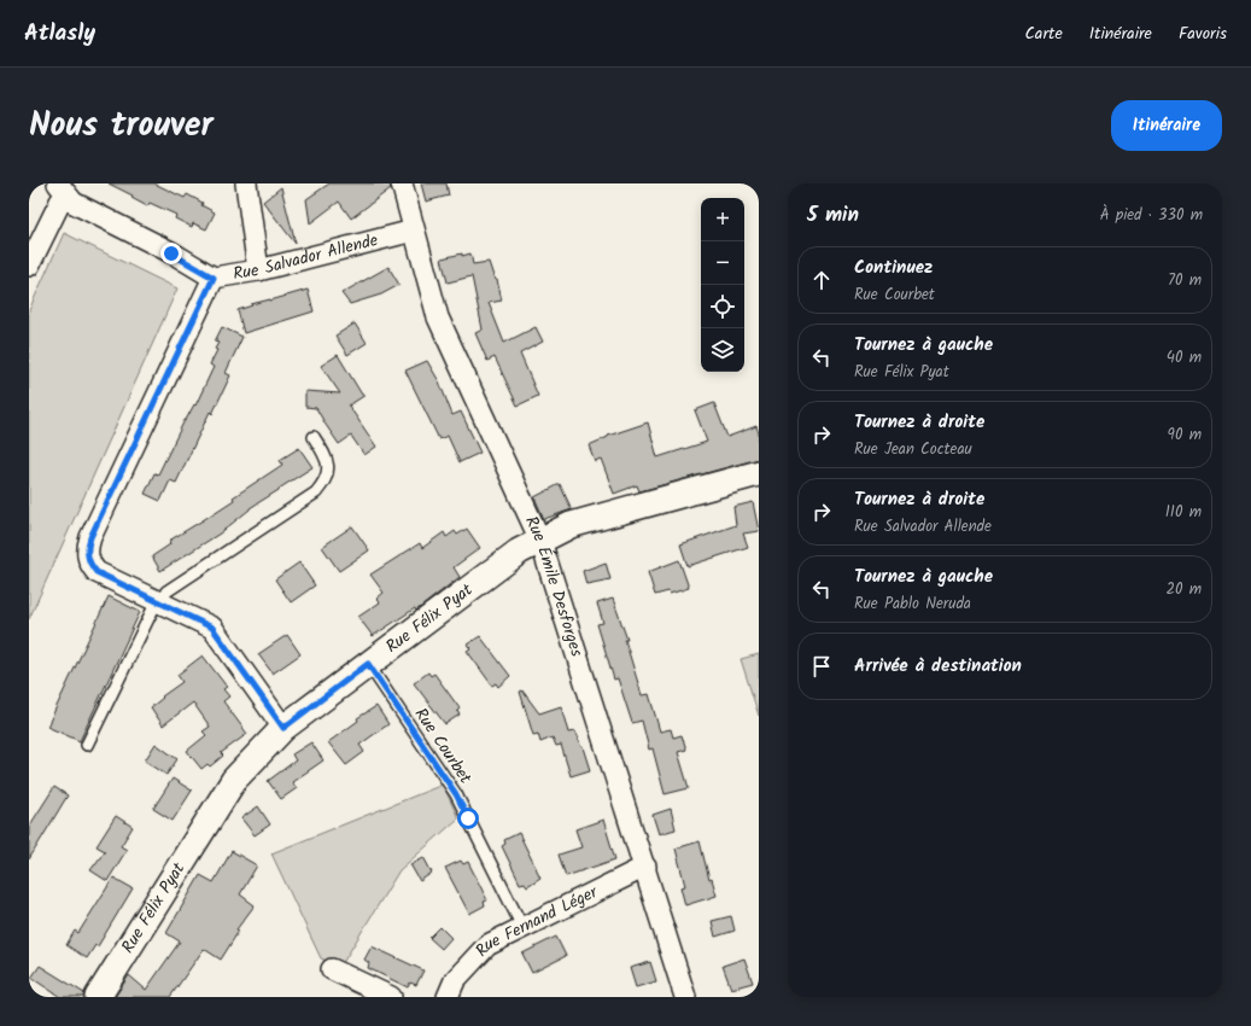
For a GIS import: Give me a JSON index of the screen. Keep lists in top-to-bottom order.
{
  "streets": {
    "street": [
      "Rue Salvador Allende",
      "Rue Émile Desforges",
      "Rue Félix Pyat",
      "Rue Fernand Léger"
    ],
    "lane": ["Rue Courbet"]
  },
  "crossings": [
    ["Rue Salvador Allende", "Rue Émile Desforges"],
    ["Rue Émile Desforges", "Rue Félix Pyat"],
    ["Rue Émile Desforges", "Rue Fernand Léger"],
    ["Rue Félix Pyat", "Rue Courbet"],
    ["Rue Courbet", "Rue Fernand Léger"]
  ],
  "page": {
    "header": "Atlasly",
    "nav": ["Carte", "Itinéraire", "Favoris"],
    "title": "Nous trouver",
    "buttons": "Itinéraire",
    "heading": ["5 min", "À pied · 330 m"],
    "map_buttons": ["+", "−"],
    "list": [
      ["Continuez", "Rue Courbet", "70 m"],
      ["Tournez à gauche", "Rue Félix Pyat", "40 m"],
      ["Tournez à droite", "Rue Jean Cocteau", "90 m"],
      ["Tournez à droite", "Rue Salvador Allende", "110 m"],
      ["Tournez à gauche", "Rue Pablo Neruda", "20 m"],
      "Arrivée à destination"
    ]
  }
}
